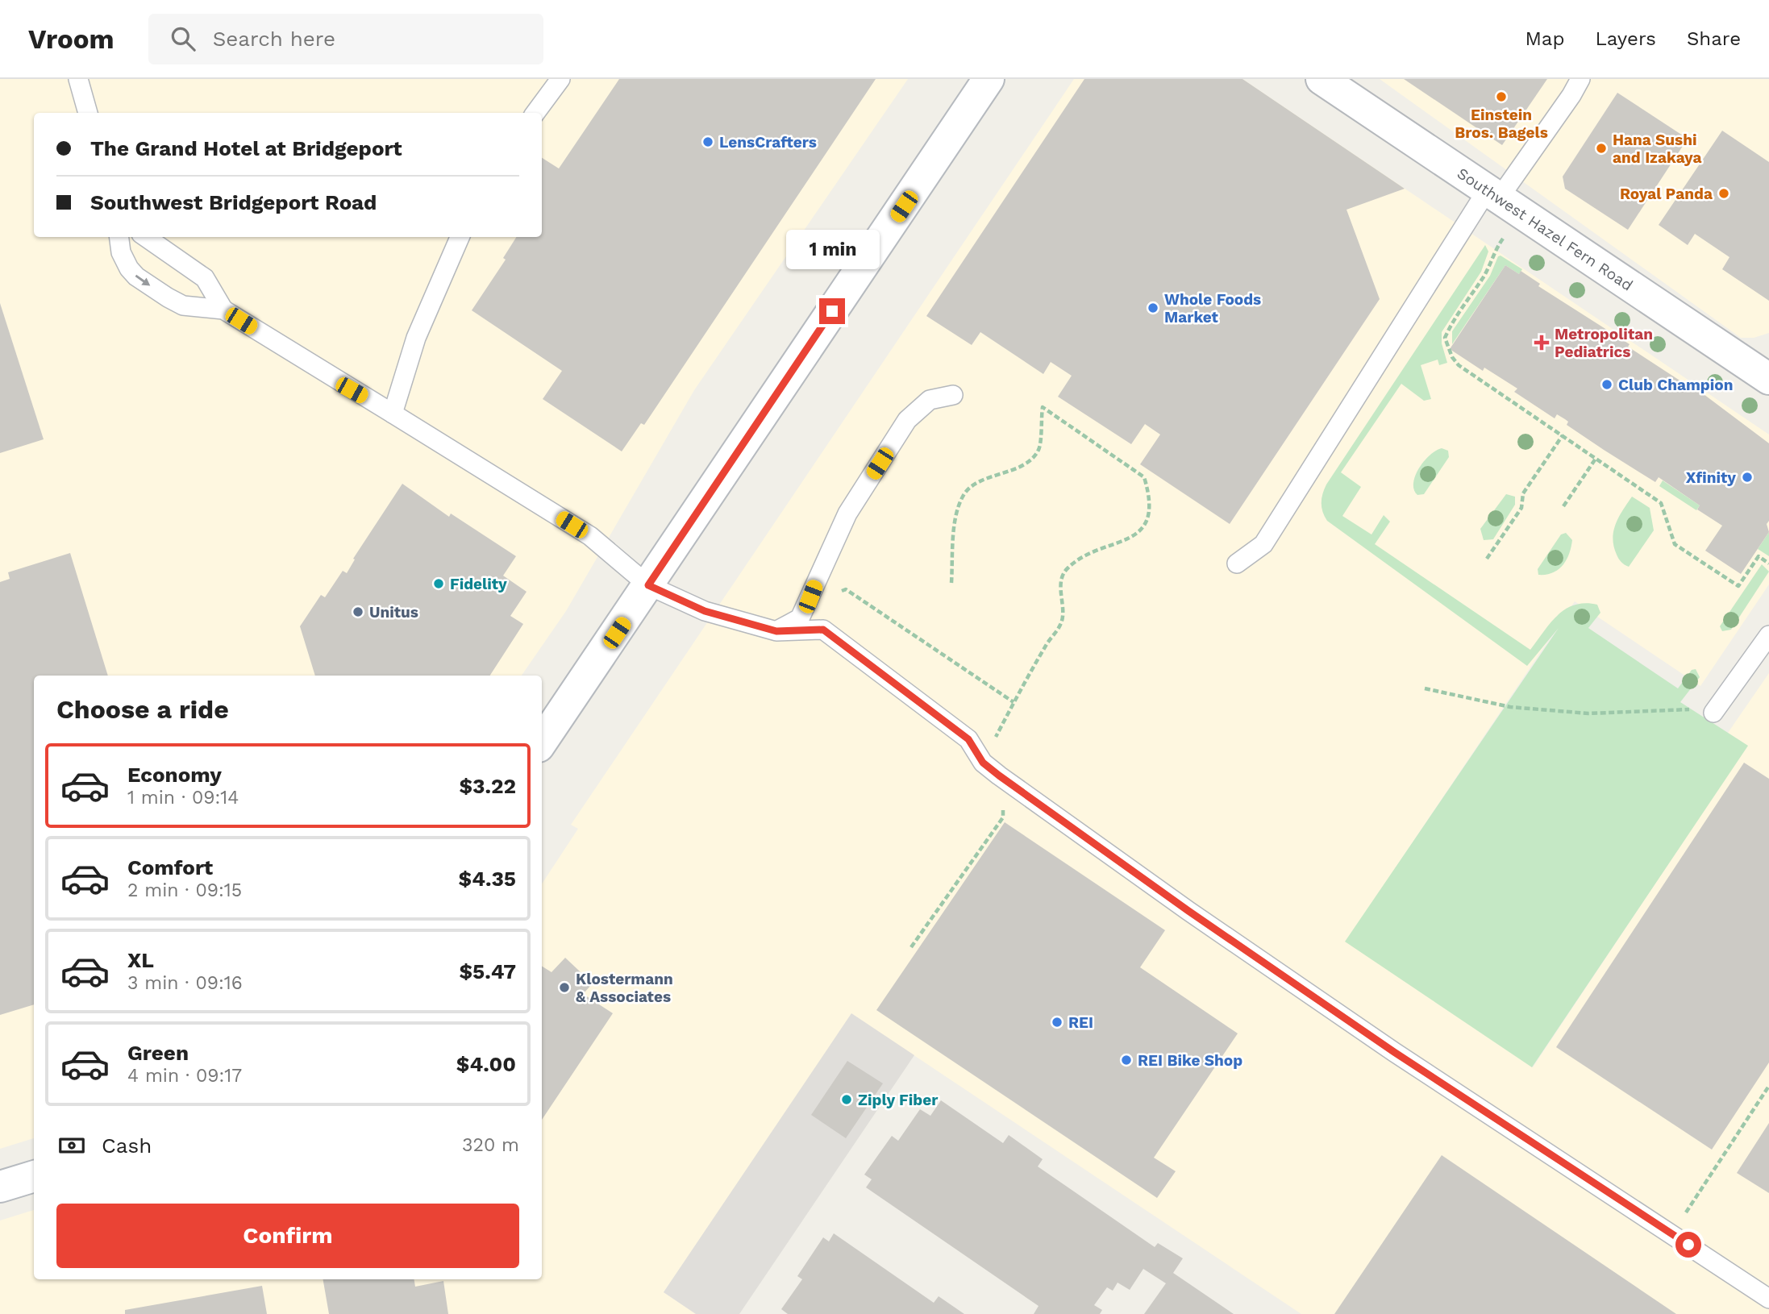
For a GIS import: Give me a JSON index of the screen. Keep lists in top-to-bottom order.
{
  "streets": {
    "street": ["Southwest Hazel Fern Road"]
  },
  "places": {
    "other": [
      "Einstein Bros. Bagels",
      "LensCrafters",
      "Hana Sushi and Izakaya",
      "Royal Panda",
      "Whole Foods Market",
      "Club Champion",
      "Xfinity",
      "Fidelity",
      "Unitus",
      "Klostermann & Associates",
      "REI",
      "REI Bike Shop",
      "Ziply Fiber"
    ],
    "health": ["Metropolitan Pediatrics"]
  },
  "page": {
    "header": "Vroom",
    "search": "Search here",
    "nav": ["Map", "Layers", "Share"],
    "banner": ["The Grand Hotel at Bridgeport", "Southwest Bridgeport Road"],
    "bubble": "1 min",
    "heading": "Choose a ride",
    "list": [
      {
        "name": "Economy",
        "note": "1 min · 09:14",
        "value": "$3.22"
      },
      {
        "name": "Comfort",
        "note": "2 min · 09:15",
        "value": "$4.35"
      },
      {
        "name": "XL",
        "note": "3 min · 09:16",
        "value": "$5.47"
      },
      {
        "name": "Green",
        "note": "4 min · 09:17",
        "value": "$4.00"
      }
    ],
    "pay": ["Cash", "320 m"],
    "buttons": "Confirm"
  }
}
